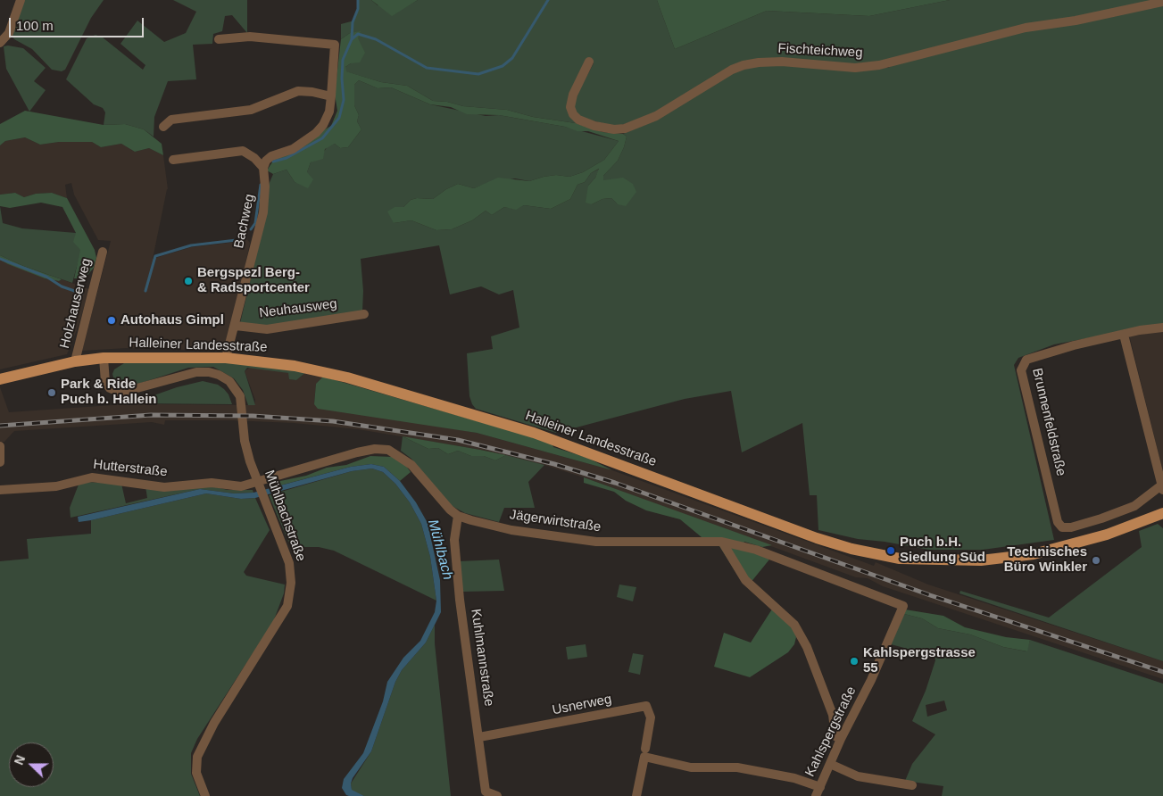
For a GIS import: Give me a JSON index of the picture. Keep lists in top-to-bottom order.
{
  "streets": {
    "main road": ["Halleiner Landesstraße"],
    "street": [
      "Fischteichweg",
      "Bachweg",
      "Holzhauserweg",
      "Neuhausweg",
      "Brunnenfeldstraße",
      "Hutterstraße",
      "Mühlbachstraße",
      "Jägerwirtstraße",
      "Kuhlmannstraße",
      "Usnerweg",
      "Kahlspergstraße"
    ]
  },
  "crossings": [
    ["Bachweg", "Neuhausweg"],
    ["Bachweg", "Halleiner Landesstraße"],
    ["Holzhauserweg", "Halleiner Landesstraße"],
    ["Halleiner Landesstraße", "Mühlbachstraße"],
    ["Hutterstraße", "Mühlbachstraße"],
    ["Hutterstraße", "Jägerwirtstraße"],
    ["Mühlbachstraße", "Jägerwirtstraße"],
    ["Jägerwirtstraße", "Kuhlmannstraße"],
    ["Jägerwirtstraße", "Kahlspergstraße"],
    ["Kuhlmannstraße", "Usnerweg"]
  ],
  "water": ["Mühlbach"],
  "places": [
    "Bergspezl Berg- & Radsportcenter",
    "Autohaus Gimpl",
    "Park & Ride Puch b. Hallein",
    "Puch b.H. Siedlung Süd",
    "Technisches Büro Winkler",
    "Kahlspergstrasse 55"
  ],
  "scale_bar": "100 m",
  "north": "left"
}
